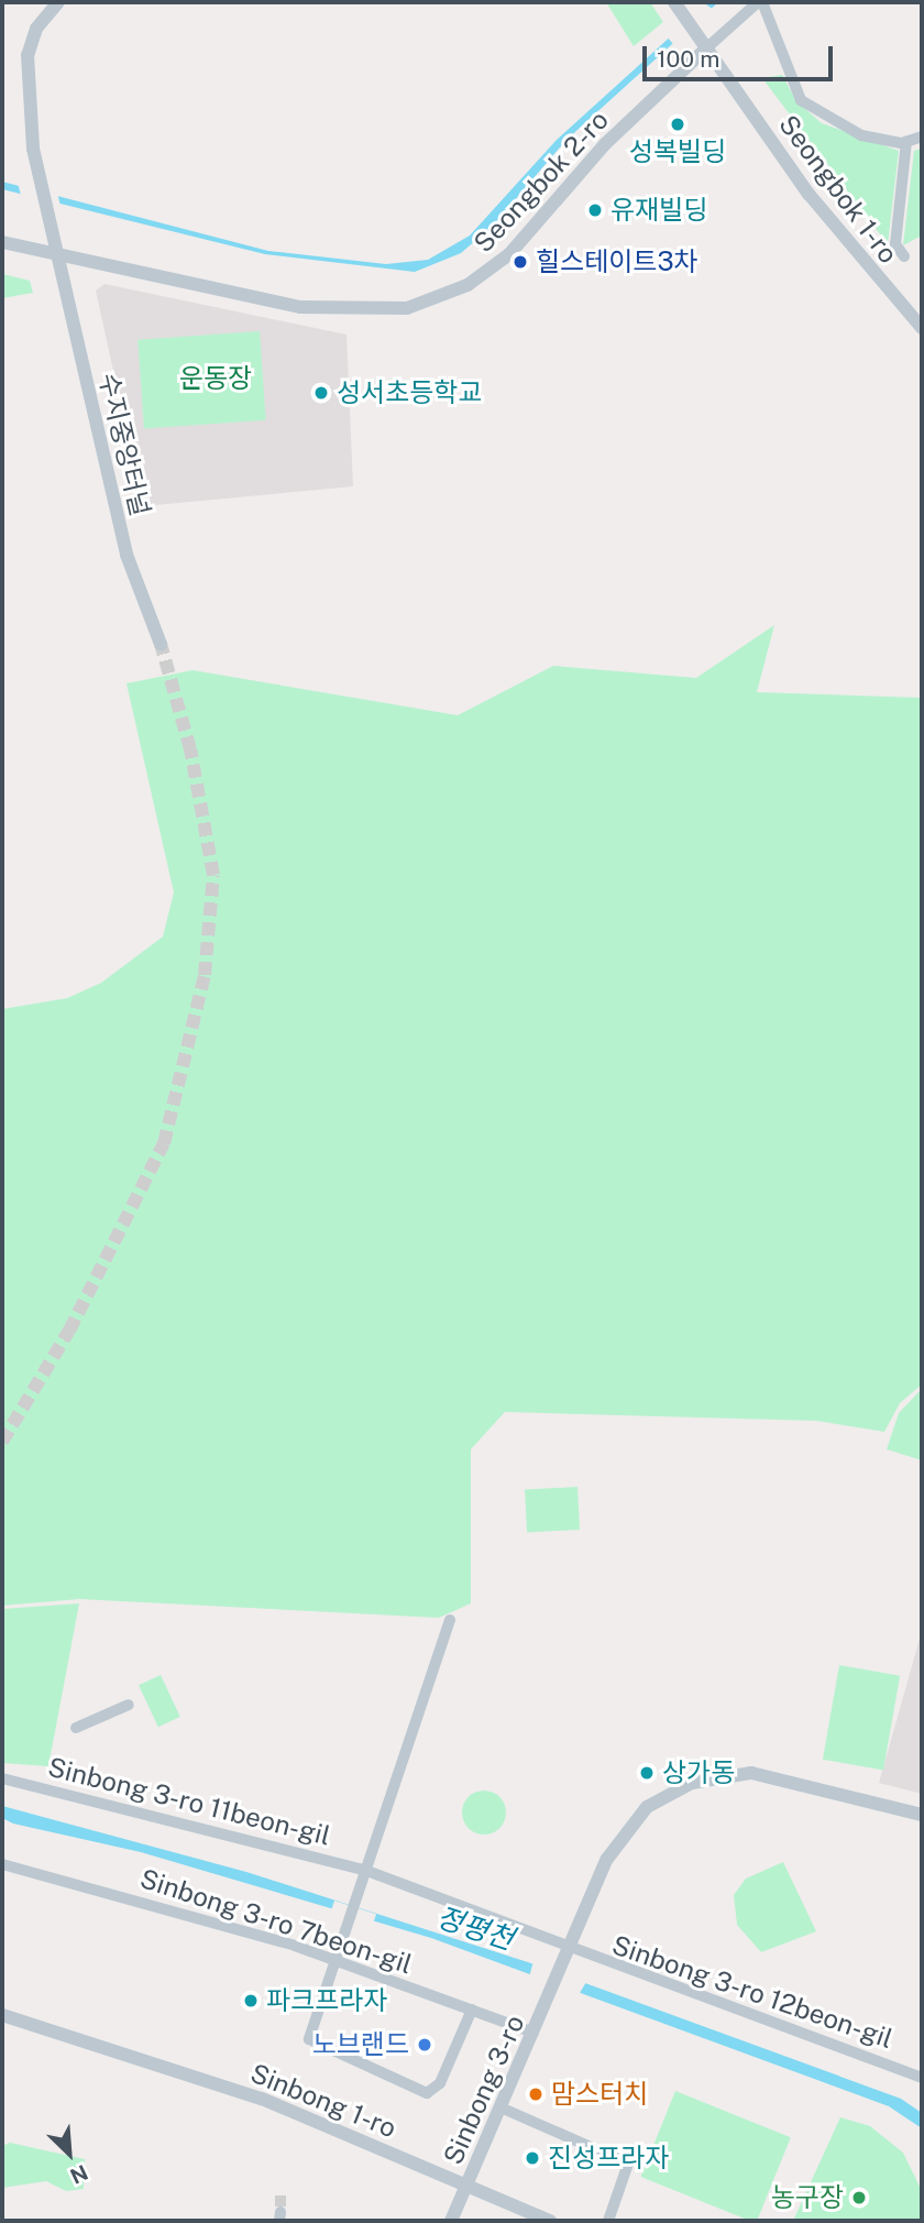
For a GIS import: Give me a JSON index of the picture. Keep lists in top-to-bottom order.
{
  "streets": {
    "street": [
      "Seongbok 2-ro",
      "Seongbok 1-ro",
      "수지중앙터널",
      "Sinbong 3-ro 11beon-gil",
      "Sinbong 3-ro 7beon-gil",
      "Sinbong 3-ro 12beon-gil",
      "Sinbong 3-ro",
      "Sinbong 1-ro"
    ]
  },
  "crossings": [
    ["Seongbok 2-ro", "Seongbok 1-ro"],
    ["Seongbok 2-ro", "수지중앙터널"],
    ["Sinbong 3-ro 11beon-gil", "Sinbong 3-ro 12beon-gil"],
    ["Sinbong 3-ro 11beon-gil", "Sinbong 3-ro"],
    ["Sinbong 3-ro 7beon-gil", "Sinbong 3-ro"],
    ["Sinbong 3-ro 12beon-gil", "Sinbong 3-ro"],
    ["Sinbong 3-ro", "Sinbong 1-ro"]
  ],
  "water": ["정평천"],
  "parks": ["운동장"],
  "places": [
    "성복빌딩",
    "유재빌딩",
    "힐스테이트3차",
    "성서초등학교",
    "상가동",
    "파크프라자",
    "노브랜드",
    "맘스터치",
    "진성프라자",
    "농구장"
  ],
  "scale_bar": "100 m",
  "north": "bottom right"
}
